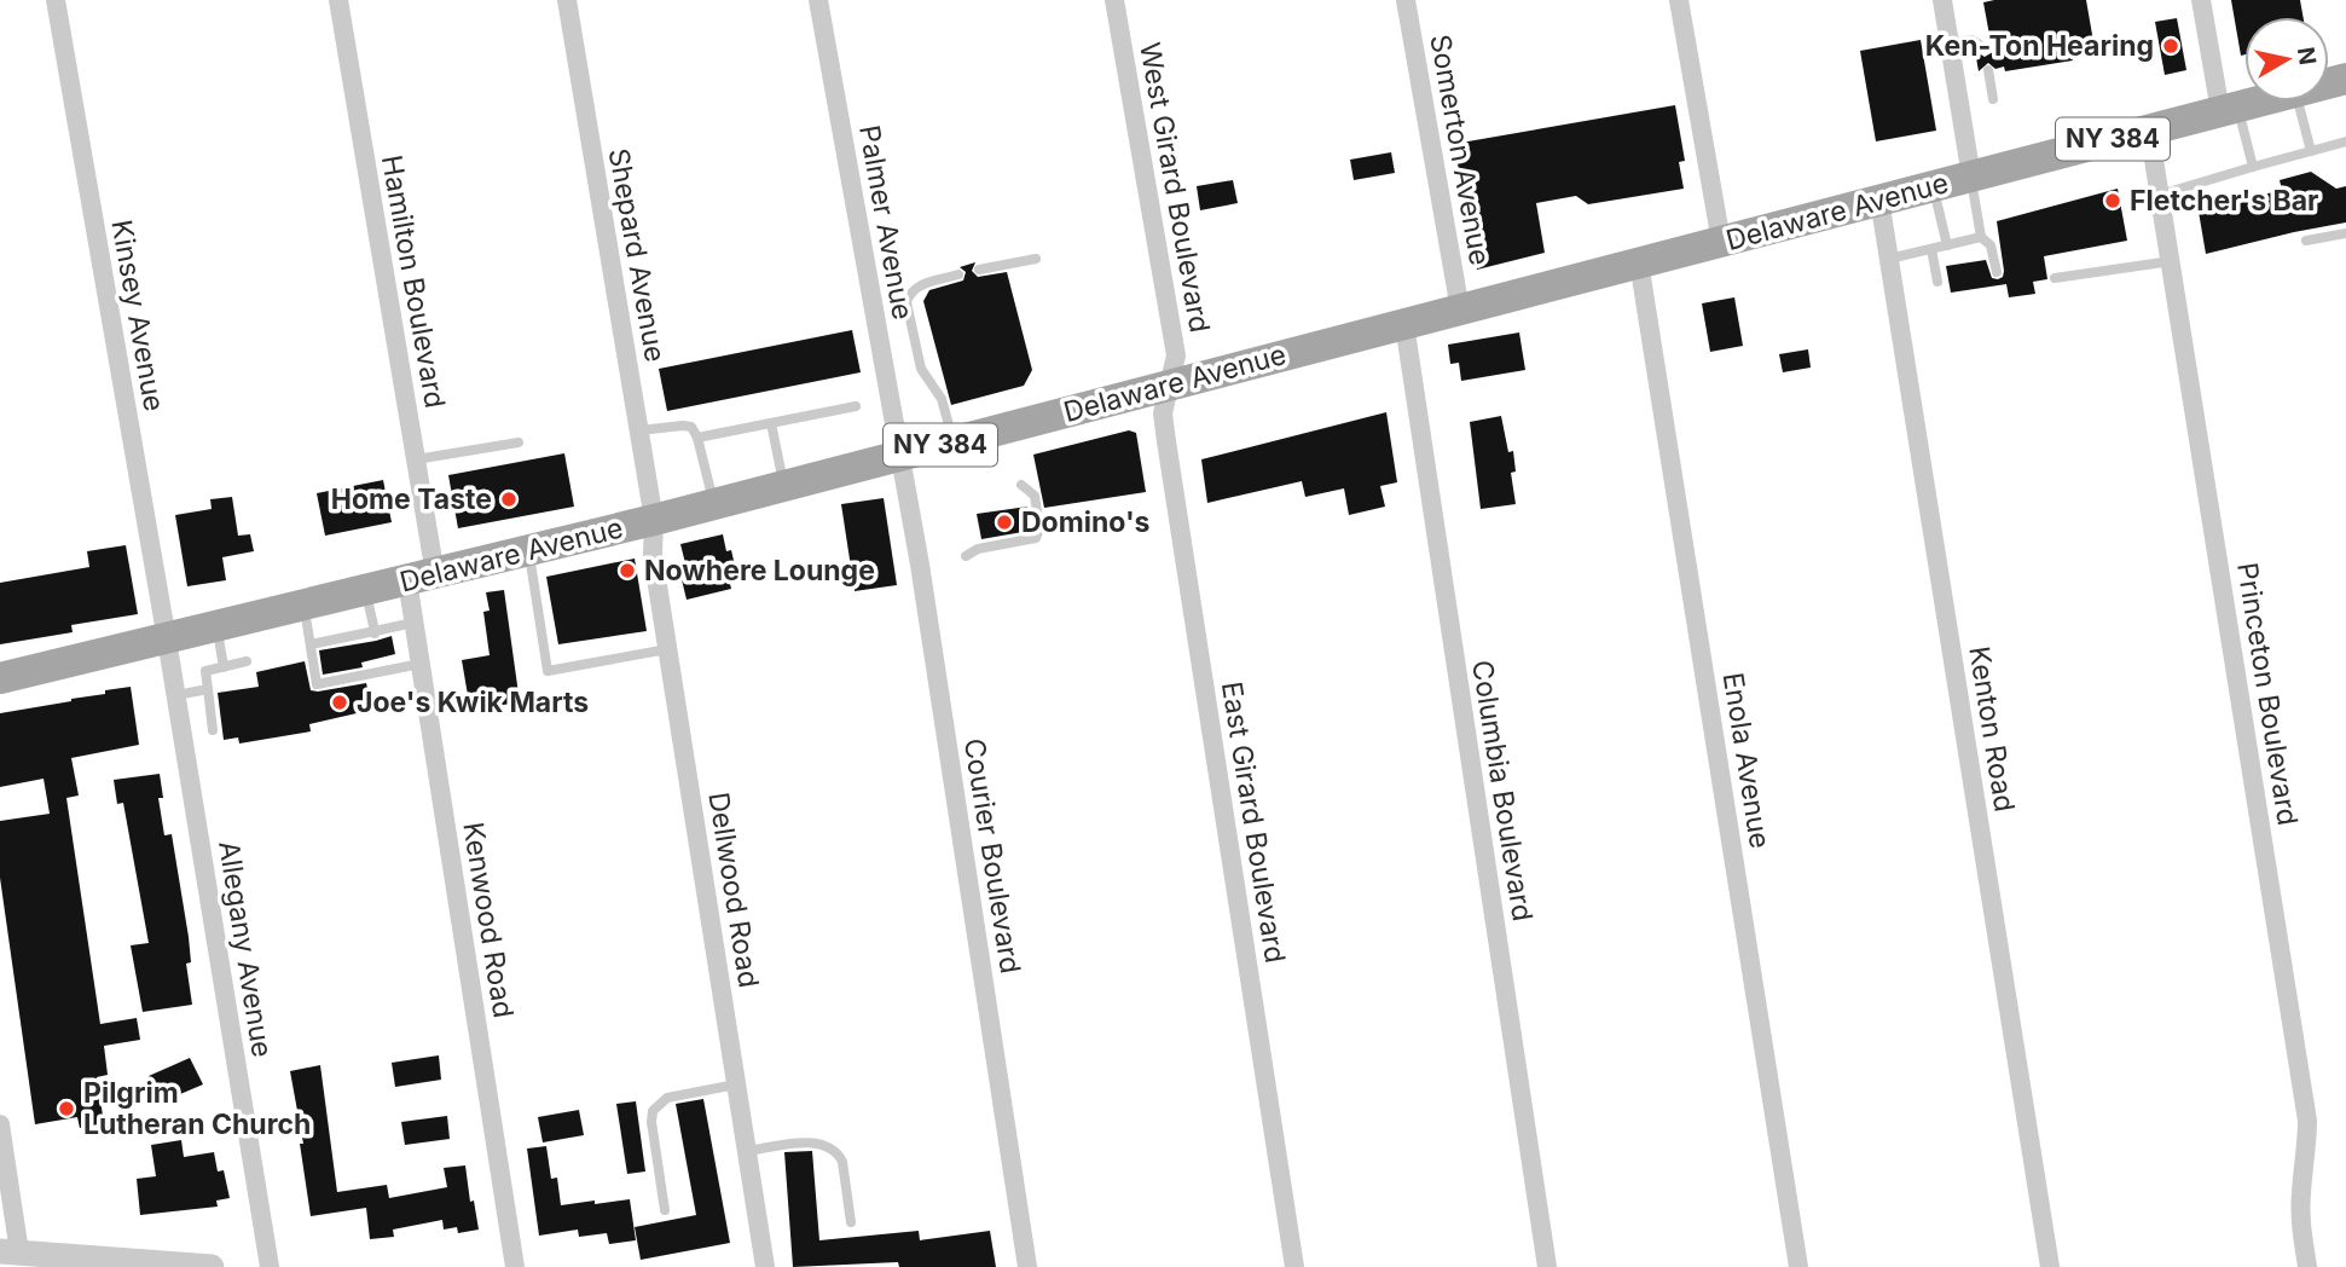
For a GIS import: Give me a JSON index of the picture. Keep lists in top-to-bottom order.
{
  "streets": {
    "main road": ["NY 384", "Delaware Avenue"],
    "street": [
      "Somerton Avenue",
      "West Girard Boulevard",
      "Palmer Avenue",
      "Shepard Avenue",
      "Hamilton Boulevard",
      "Kinsey Avenue",
      "Princeton Boulevard",
      "Kenton Road",
      "Enola Avenue",
      "Columbia Boulevard",
      "East Girard Boulevard",
      "Courier Boulevard",
      "Dellwood Road",
      "Kenwood Road",
      "Allegany Avenue"
    ]
  },
  "crossings": [
    ["Somerton Avenue", "Delaware Avenue"],
    ["West Girard Boulevard", "Delaware Avenue"],
    ["West Girard Boulevard", "East Girard Boulevard"],
    ["Delaware Avenue", "Palmer Avenue"],
    ["Delaware Avenue", "Shepard Avenue"],
    ["Delaware Avenue", "Hamilton Boulevard"],
    ["Delaware Avenue", "Kinsey Avenue"],
    ["Delaware Avenue", "Princeton Boulevard"],
    ["Delaware Avenue", "Kenton Road"],
    ["Delaware Avenue", "Enola Avenue"],
    ["Delaware Avenue", "Columbia Boulevard"],
    ["Delaware Avenue", "East Girard Boulevard"],
    ["Delaware Avenue", "Courier Boulevard"],
    ["Delaware Avenue", "Dellwood Road"],
    ["Delaware Avenue", "Kenwood Road"],
    ["Delaware Avenue", "Allegany Avenue"],
    ["Palmer Avenue", "Courier Boulevard"],
    ["Shepard Avenue", "Dellwood Road"],
    ["Hamilton Boulevard", "Kenwood Road"],
    ["Kinsey Avenue", "Allegany Avenue"]
  ],
  "places": [
    "Ken-Ton Hearing",
    "Fletcher's Bar",
    "Home Taste",
    "Domino's",
    "Nowhere Lounge",
    "Joe's Kwik Marts",
    "Pilgrim Lutheran Church"
  ],
  "north": "right"
}
